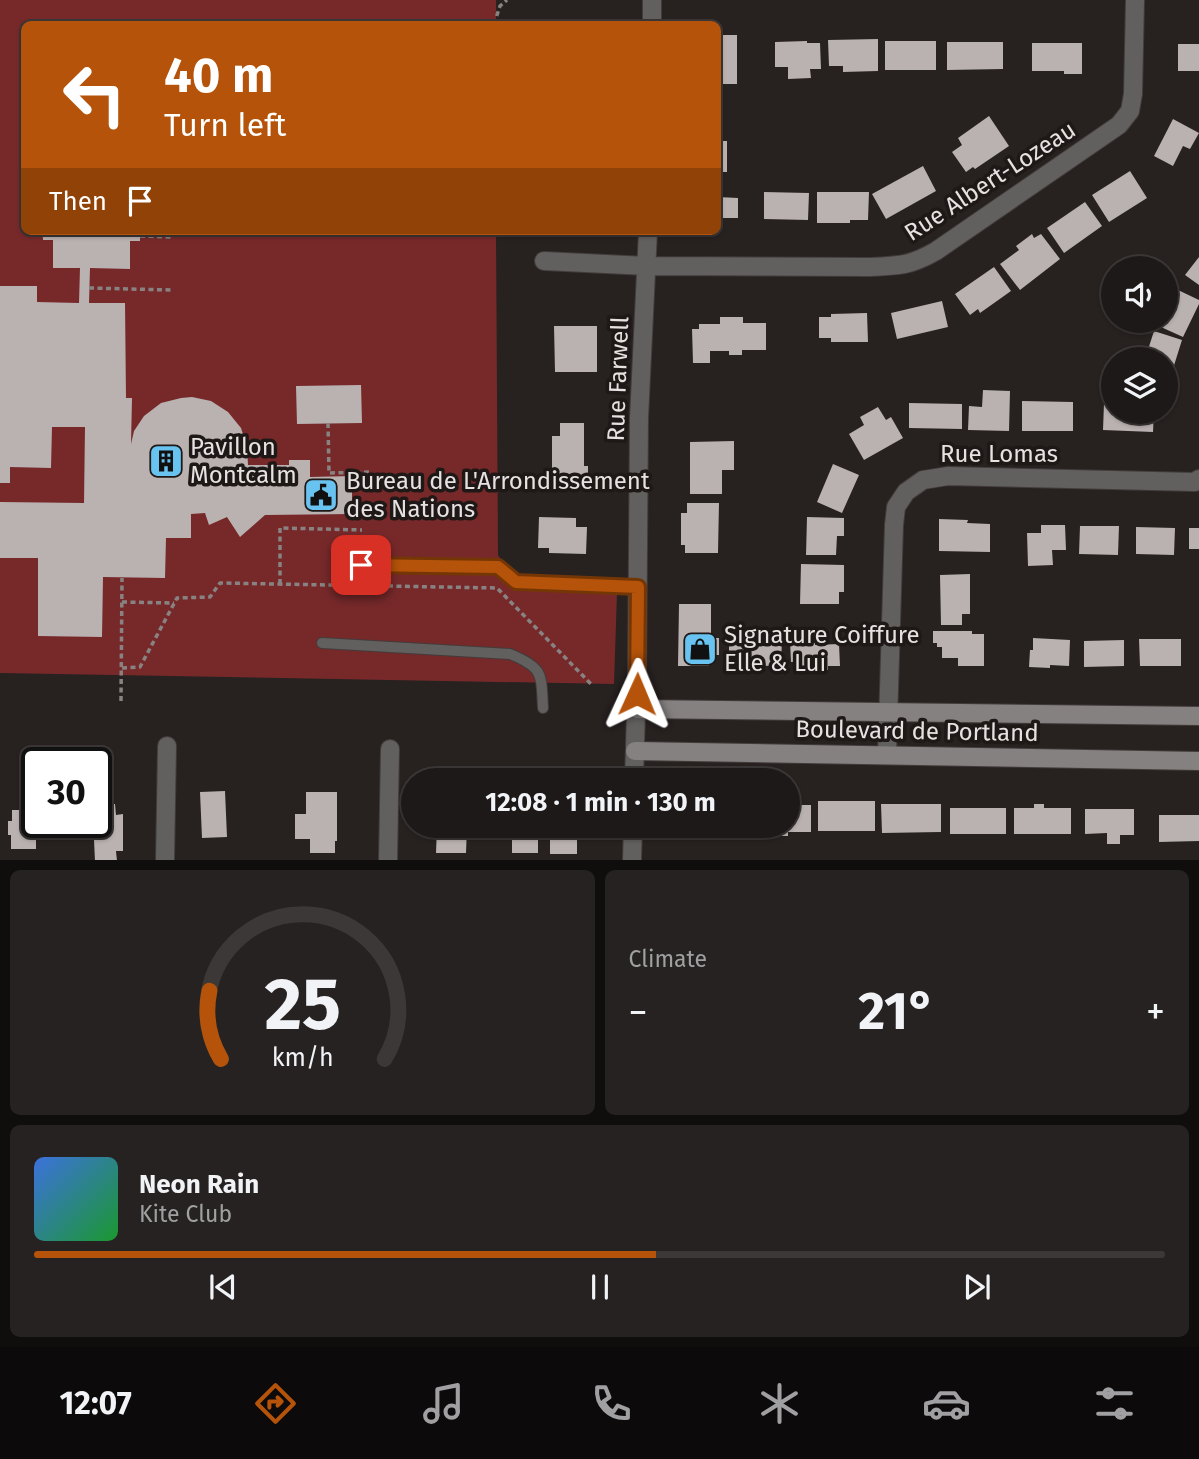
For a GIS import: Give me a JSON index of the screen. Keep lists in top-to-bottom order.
{
  "streets": {
    "main road": ["Boulevard de Portland"],
    "street": ["Rue Albert-Lozeau", "Rue Farwell", "Rue Lomas"]
  },
  "crossings": [
    ["Rue Albert-Lozeau", "Rue Farwell"],
    ["Rue Farwell", "Boulevard de Portland"],
    ["Rue Lomas", "Boulevard de Portland"]
  ],
  "places": {
    "building": ["Pavillon Montcalm"],
    "public building": ["Bureau de L'Arrondissement des Nations"],
    "shop": ["Signature Coiffure Elle & Lui"]
  },
  "page": {
    "turn": ["40 m", "Turn left"],
    "then": "Then",
    "limit": "30",
    "trip": "12:08 · 1 min · 130 m",
    "tile": "Climate",
    "heat": ["−", "21°", "+"],
    "song": ["Neon Rain", "Kite Club"],
    "tabs": "12:07",
    "gauge": ["25", "km/h"]
  }
}
